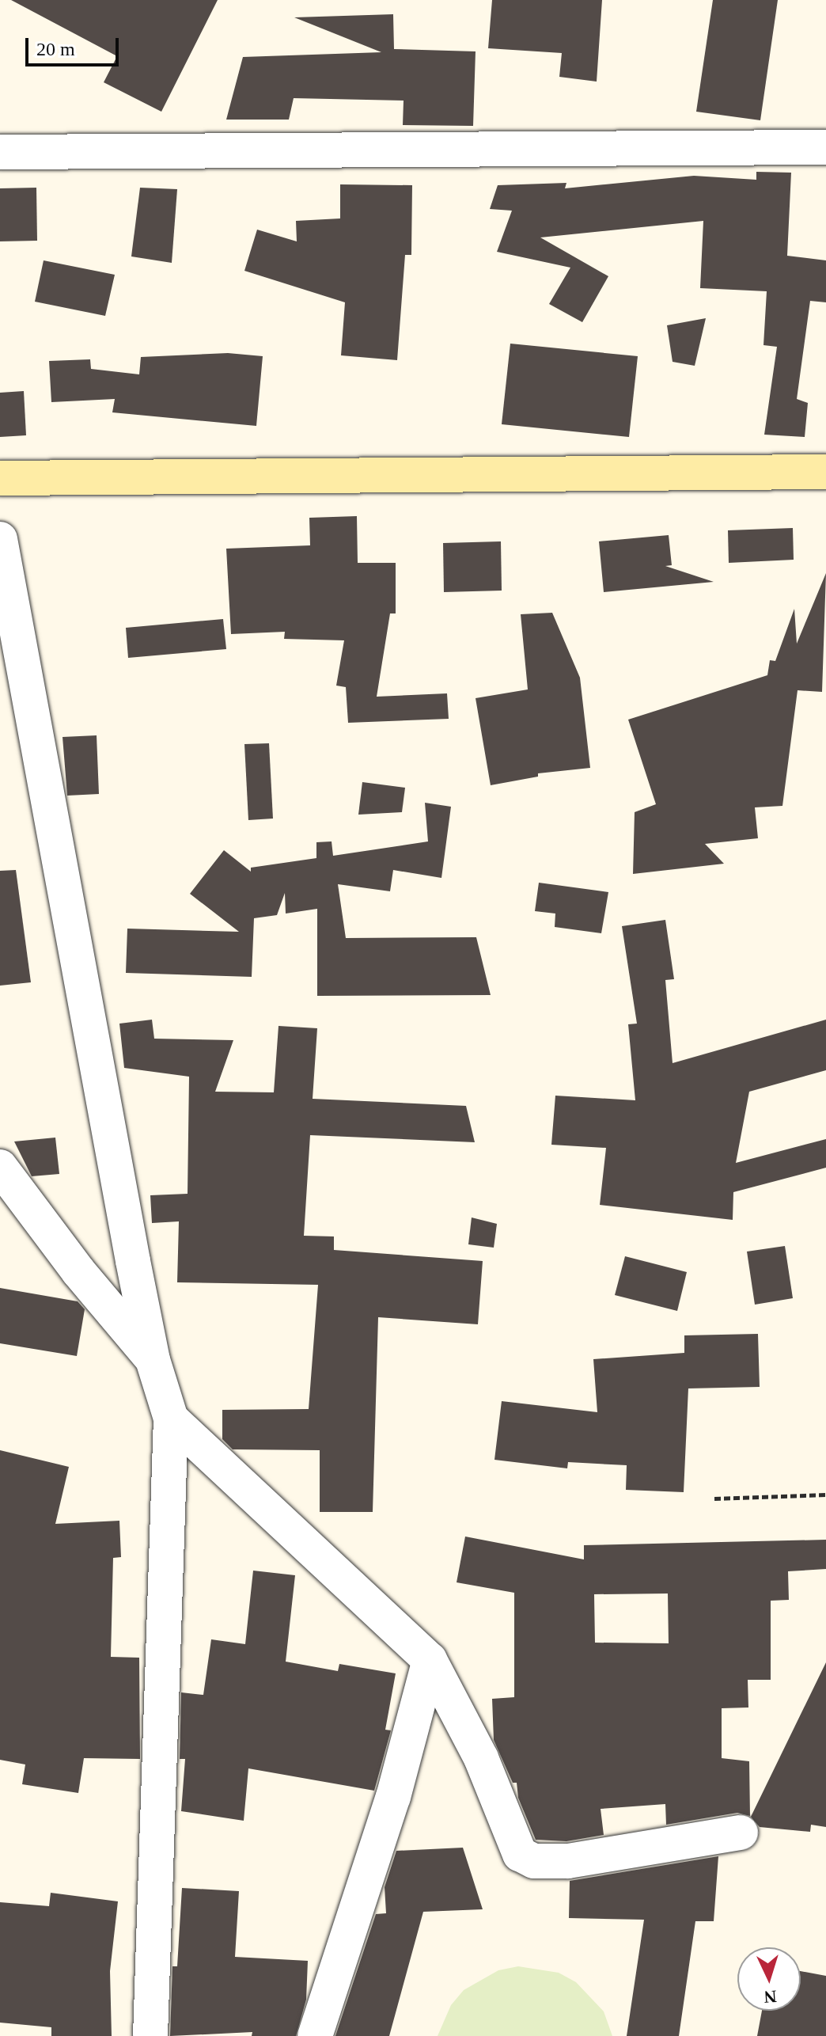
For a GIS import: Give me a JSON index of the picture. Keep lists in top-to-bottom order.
{
  "scale_bar": "20 m",
  "north": "bottom"
}
